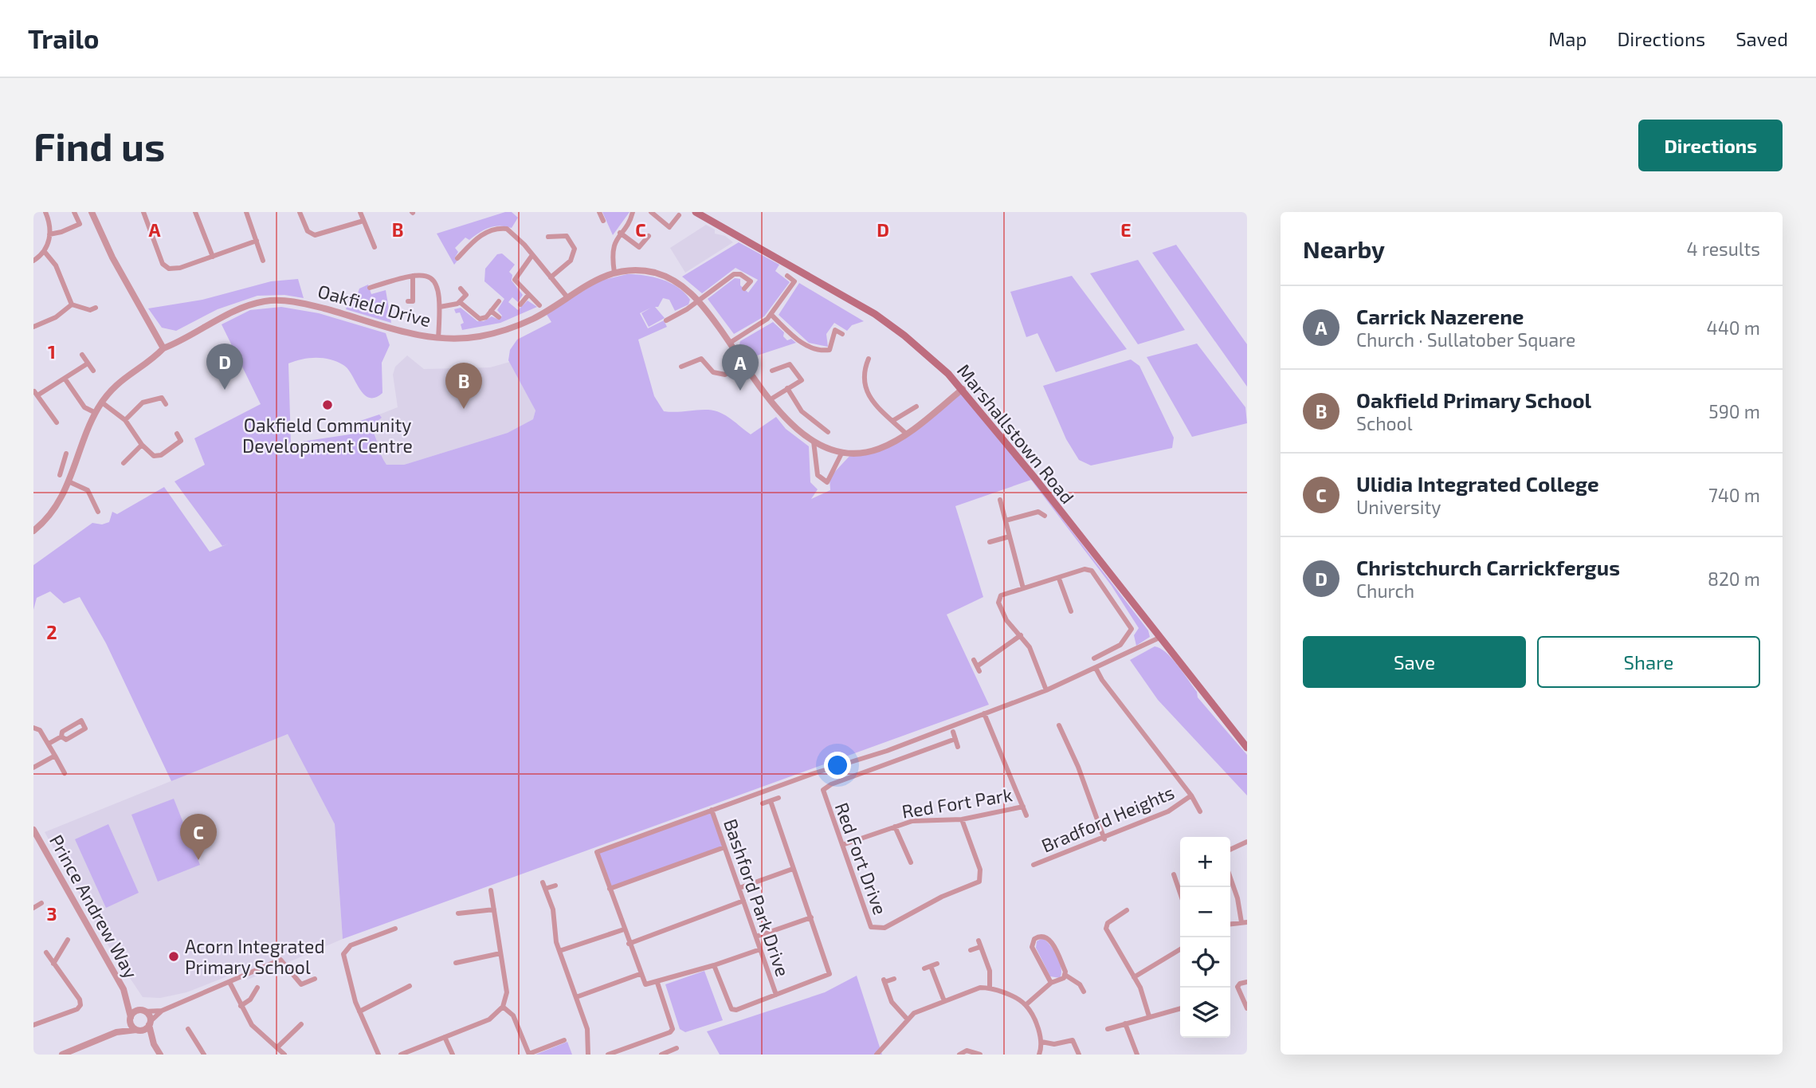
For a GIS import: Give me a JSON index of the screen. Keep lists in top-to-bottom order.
{
  "streets": {
    "main road": ["Marshallstown Road"],
    "street": [
      "Oakfield Drive",
      "Red Fort Park",
      "Bradford Heights",
      "Red Fort Drive",
      "Bashford Park Drive",
      "Prince Andrew Way"
    ]
  },
  "crossings": [
    ["Oakfield Drive", "Marshallstown Road"],
    ["Red Fort Park", "Red Fort Drive"],
    ["Red Fort Park", "Bashford Park Drive"]
  ],
  "places": ["Oakfield Community Development Centre", "Acorn Integrated Primary School"],
  "page": {
    "header": "Trailo",
    "nav": ["Map", "Directions", "Saved"],
    "buttons": [
      "Directions",
      ["Save", "Share"]
    ],
    "title": "Find us",
    "heading": ["Nearby", "4 results"],
    "list": [
      {
        "mark": "A",
        "name": "Carrick Nazerene",
        "note": "Church · Sullatober Square",
        "value": "440 m"
      },
      {
        "mark": "B",
        "name": "Oakfield Primary School",
        "note": "School",
        "value": "590 m"
      },
      {
        "mark": "C",
        "name": "Ulidia Integrated College",
        "note": "University",
        "value": "740 m"
      },
      {
        "mark": "D",
        "name": "Christchurch Carrickfergus",
        "note": "Church",
        "value": "820 m"
      }
    ],
    "pins": [
      "D",
      "A",
      "B",
      "C"
    ],
    "map_buttons": ["+", "−"]
  },
  "grid": {
    "columns": [
      "A",
      "B",
      "C",
      "D",
      "E"
    ],
    "rows": ["1", "2", "3"]
  }
}
